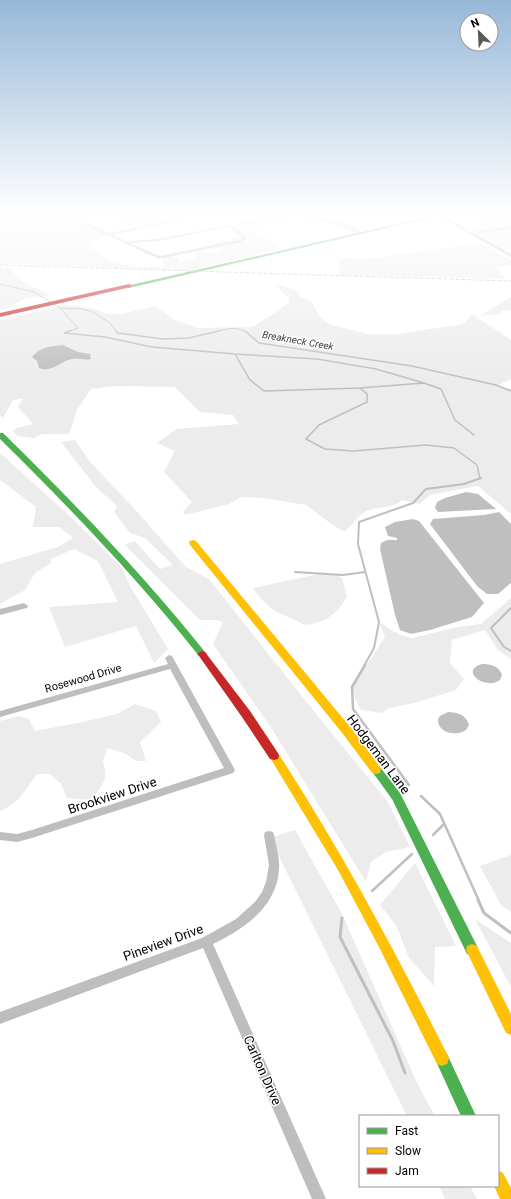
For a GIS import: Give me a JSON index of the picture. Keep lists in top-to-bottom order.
{
  "streets": {
    "main road": ["Hodgeman Lane"],
    "street": [
      "Rosewood Drive",
      "Brookview Drive",
      "Pineview Drive",
      "Carlton Drive"
    ]
  },
  "crossings": [
    ["Rosewood Drive", "Brookview Drive"],
    ["Pineview Drive", "Carlton Drive"]
  ],
  "water": ["Breakneck Creek"],
  "legend": ["Fast", "Slow", "Jam"],
  "north": "top left"
}
